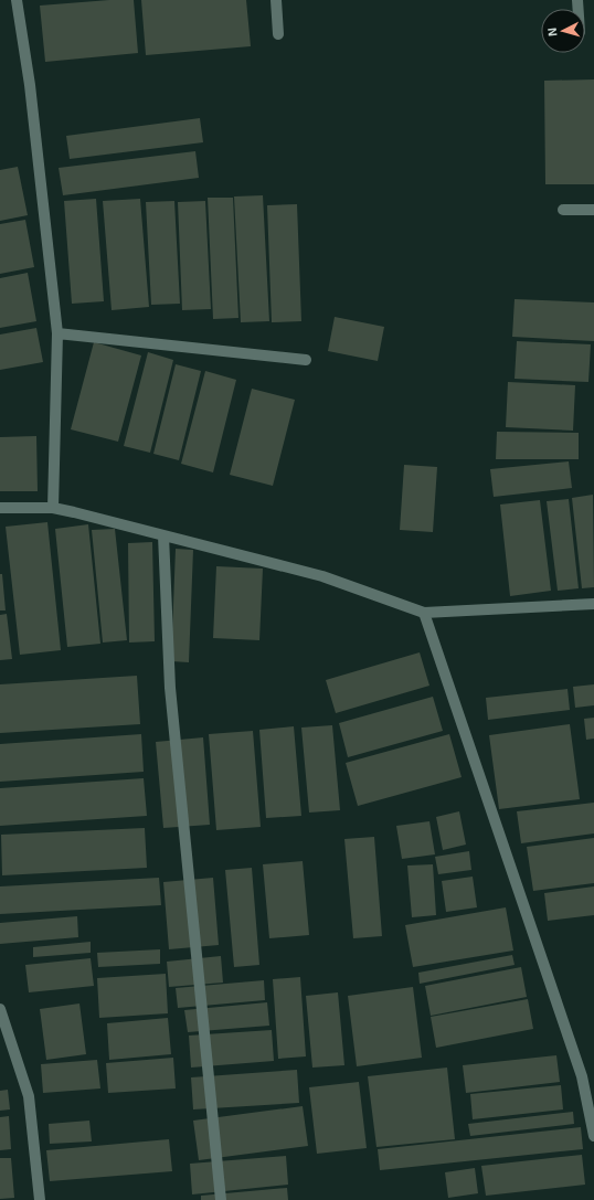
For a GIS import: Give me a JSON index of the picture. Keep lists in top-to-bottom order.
{
  "north": "left"
}
